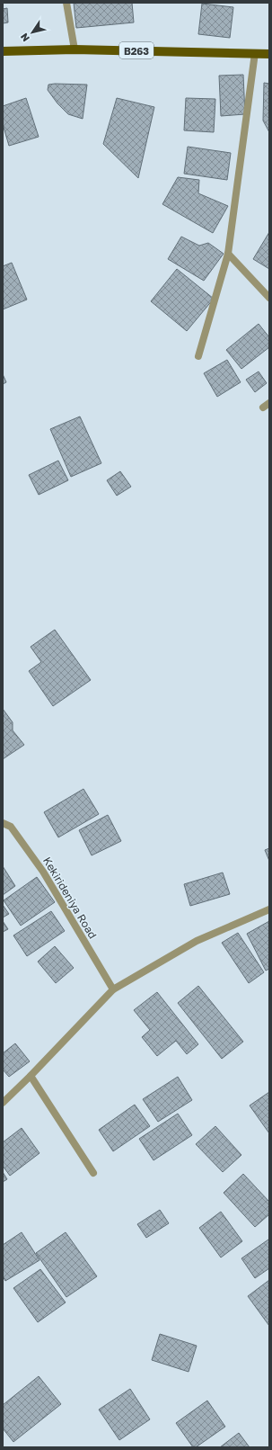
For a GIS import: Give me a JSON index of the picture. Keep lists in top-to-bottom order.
{
  "streets": {
    "main road": ["B263"],
    "street": ["Kekirideniya Road"]
  },
  "north": "bottom left"
}
